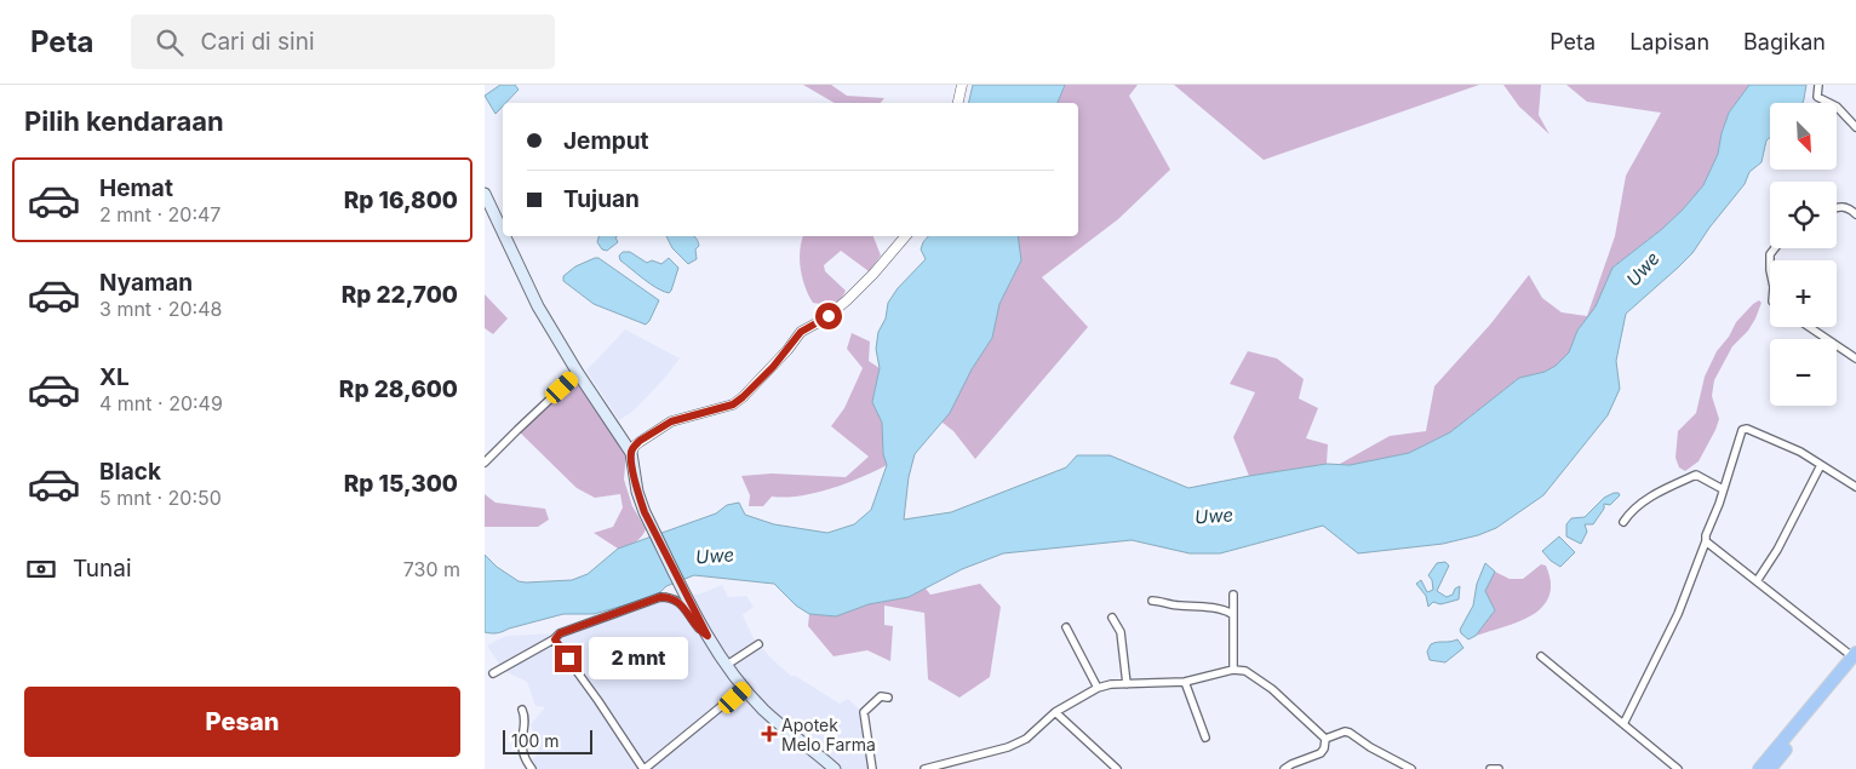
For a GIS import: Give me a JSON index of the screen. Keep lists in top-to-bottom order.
{
  "water": ["Uwe"],
  "places": {
    "health": ["Apotek Melo Farma"]
  },
  "scale_bar": "100 m",
  "north": "bottom right",
  "page": {
    "header": "Peta",
    "search": "Cari di sini",
    "nav": ["Peta", "Lapisan", "Bagikan"],
    "heading": "Pilih kendaraan",
    "map_buttons": ["+", "−"],
    "banner": ["Jemput", "Tujuan"],
    "list": [
      {
        "name": "Hemat",
        "note": "2 mnt · 20:47",
        "value": "Rp 16,800"
      },
      {
        "name": "Nyaman",
        "note": "3 mnt · 20:48",
        "value": "Rp 22,700"
      },
      {
        "name": "XL",
        "note": "4 mnt · 20:49",
        "value": "Rp 28,600"
      },
      {
        "name": "Black",
        "note": "5 mnt · 20:50",
        "value": "Rp 15,300"
      }
    ],
    "pay": ["Tunai", "730 m"],
    "bubble": "2 mnt",
    "buttons": "Pesan",
    "scale": "100 m"
  }
}
